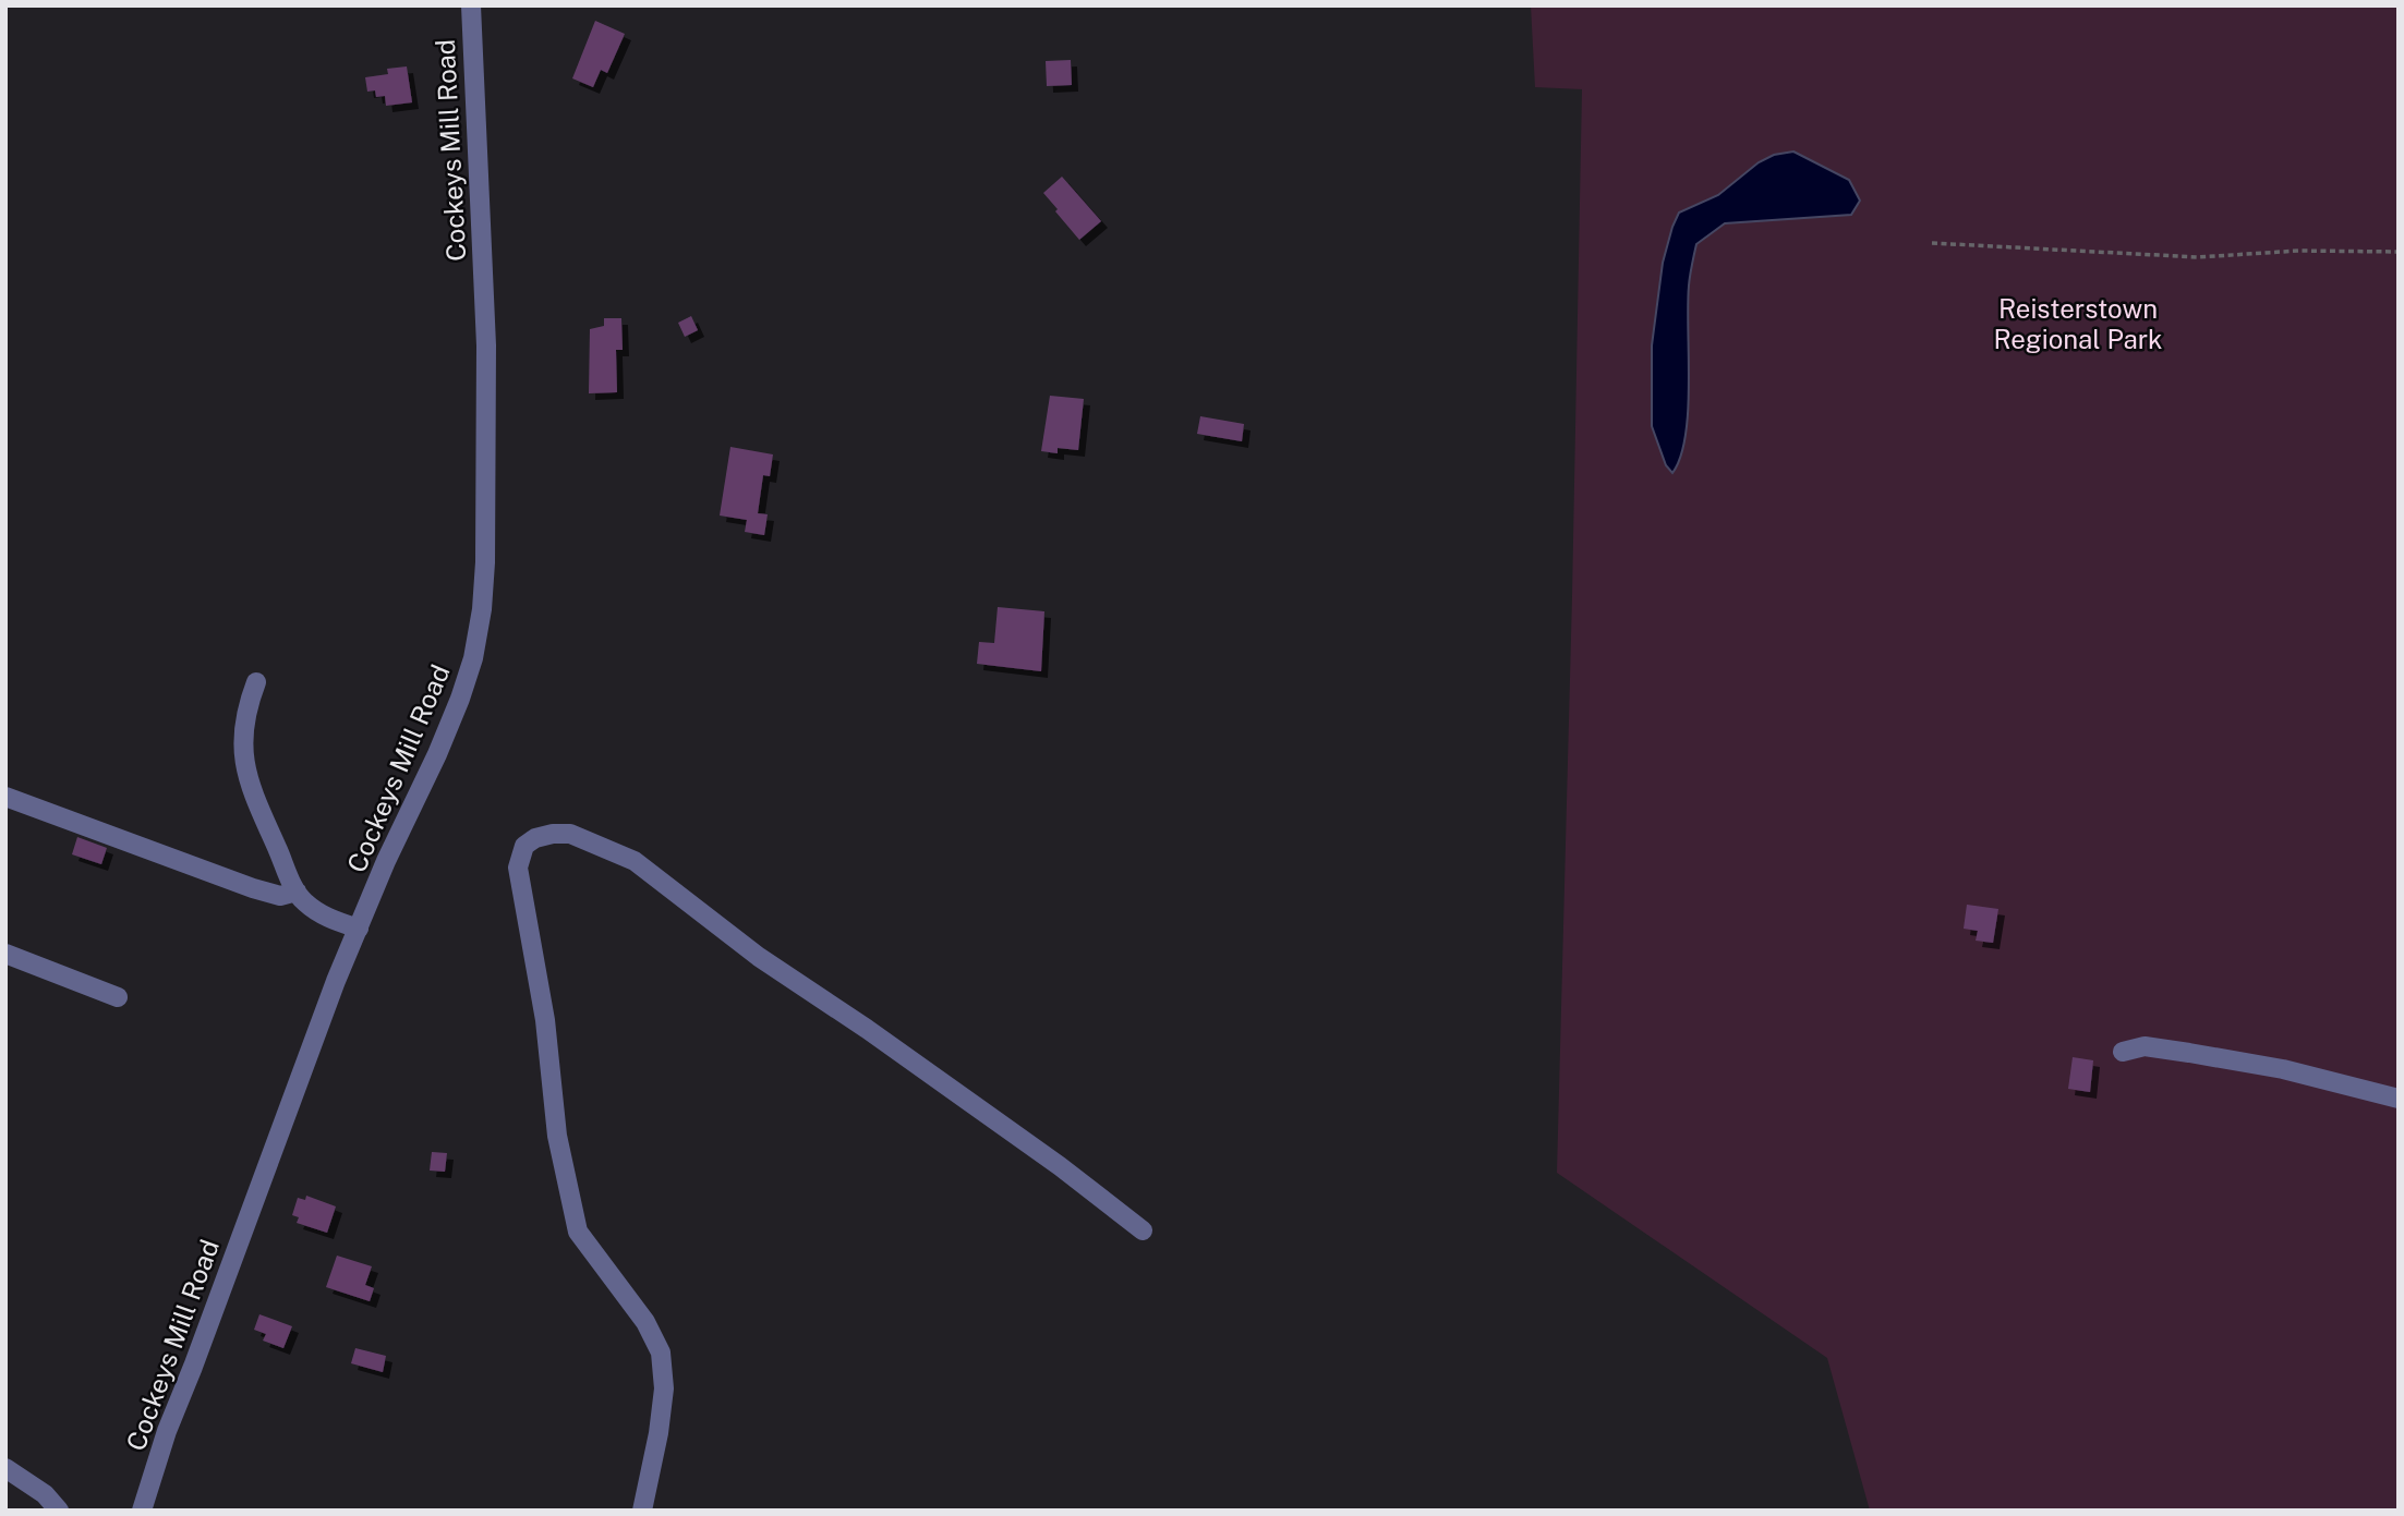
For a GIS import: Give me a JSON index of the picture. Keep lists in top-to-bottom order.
{
  "streets": {
    "street": ["Cockeys Mill Road"]
  },
  "parks": ["Reisterstown Regional Park"]
}
